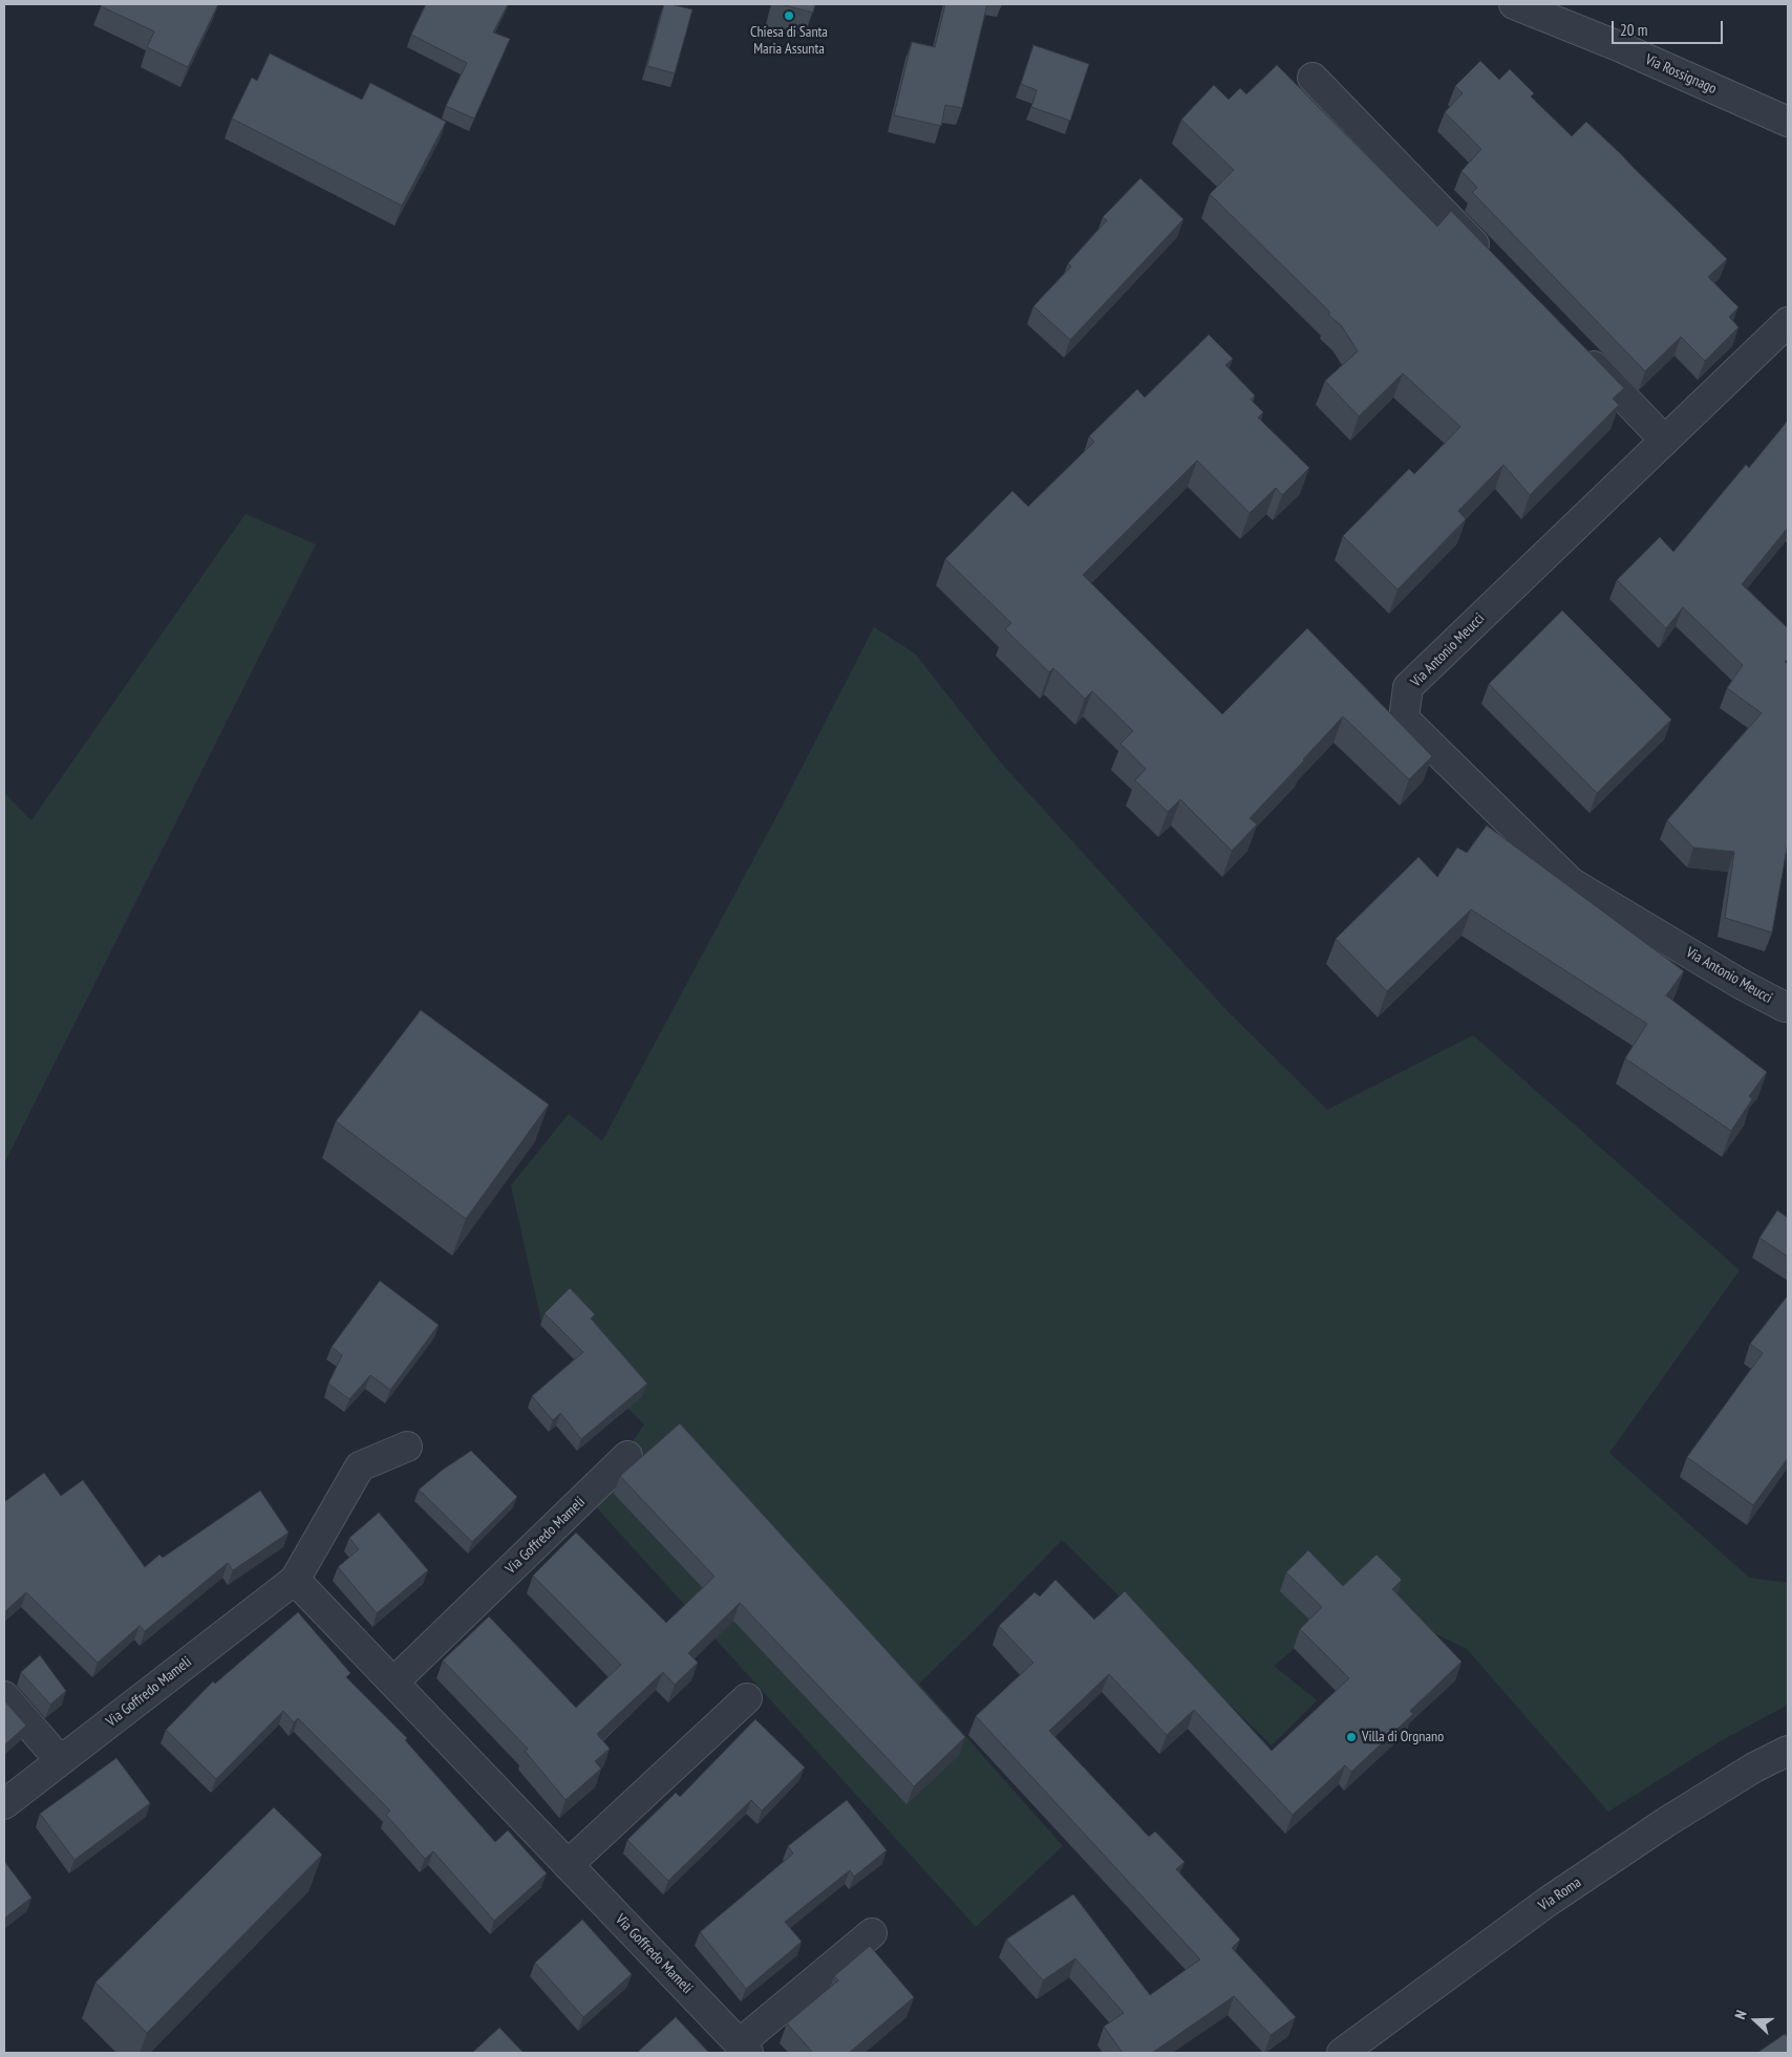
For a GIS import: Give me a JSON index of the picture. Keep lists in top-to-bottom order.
{
  "streets": {
    "street": [
      "Via Rossignago",
      "Via Antonio Meucci",
      "Via Goffredo Mameli",
      "Via Roma"
    ]
  },
  "places": ["Chiesa di Santa Maria Assunta", "Villa di Orgnano"],
  "scale_bar": "20 m",
  "north": "left"
}
